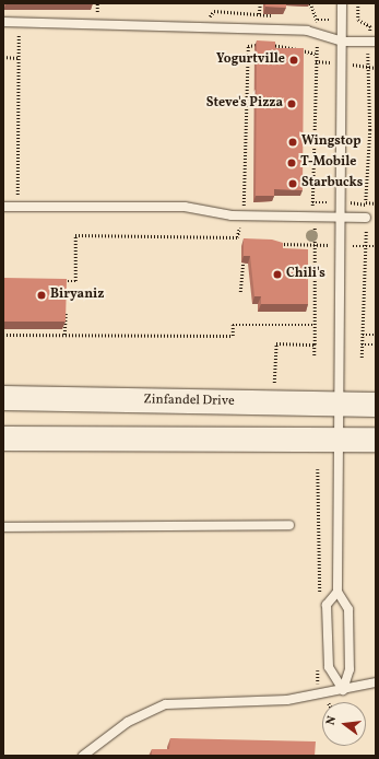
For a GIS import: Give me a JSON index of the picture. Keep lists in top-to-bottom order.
{
  "streets": {
    "main road": ["Zinfandel Drive"]
  },
  "places": [
    "Yogurtville",
    "Steve's Pizza",
    "Wingstop",
    "T-Mobile",
    "Starbucks",
    "Chili's",
    "Biryaniz"
  ],
  "north": "left"
}
